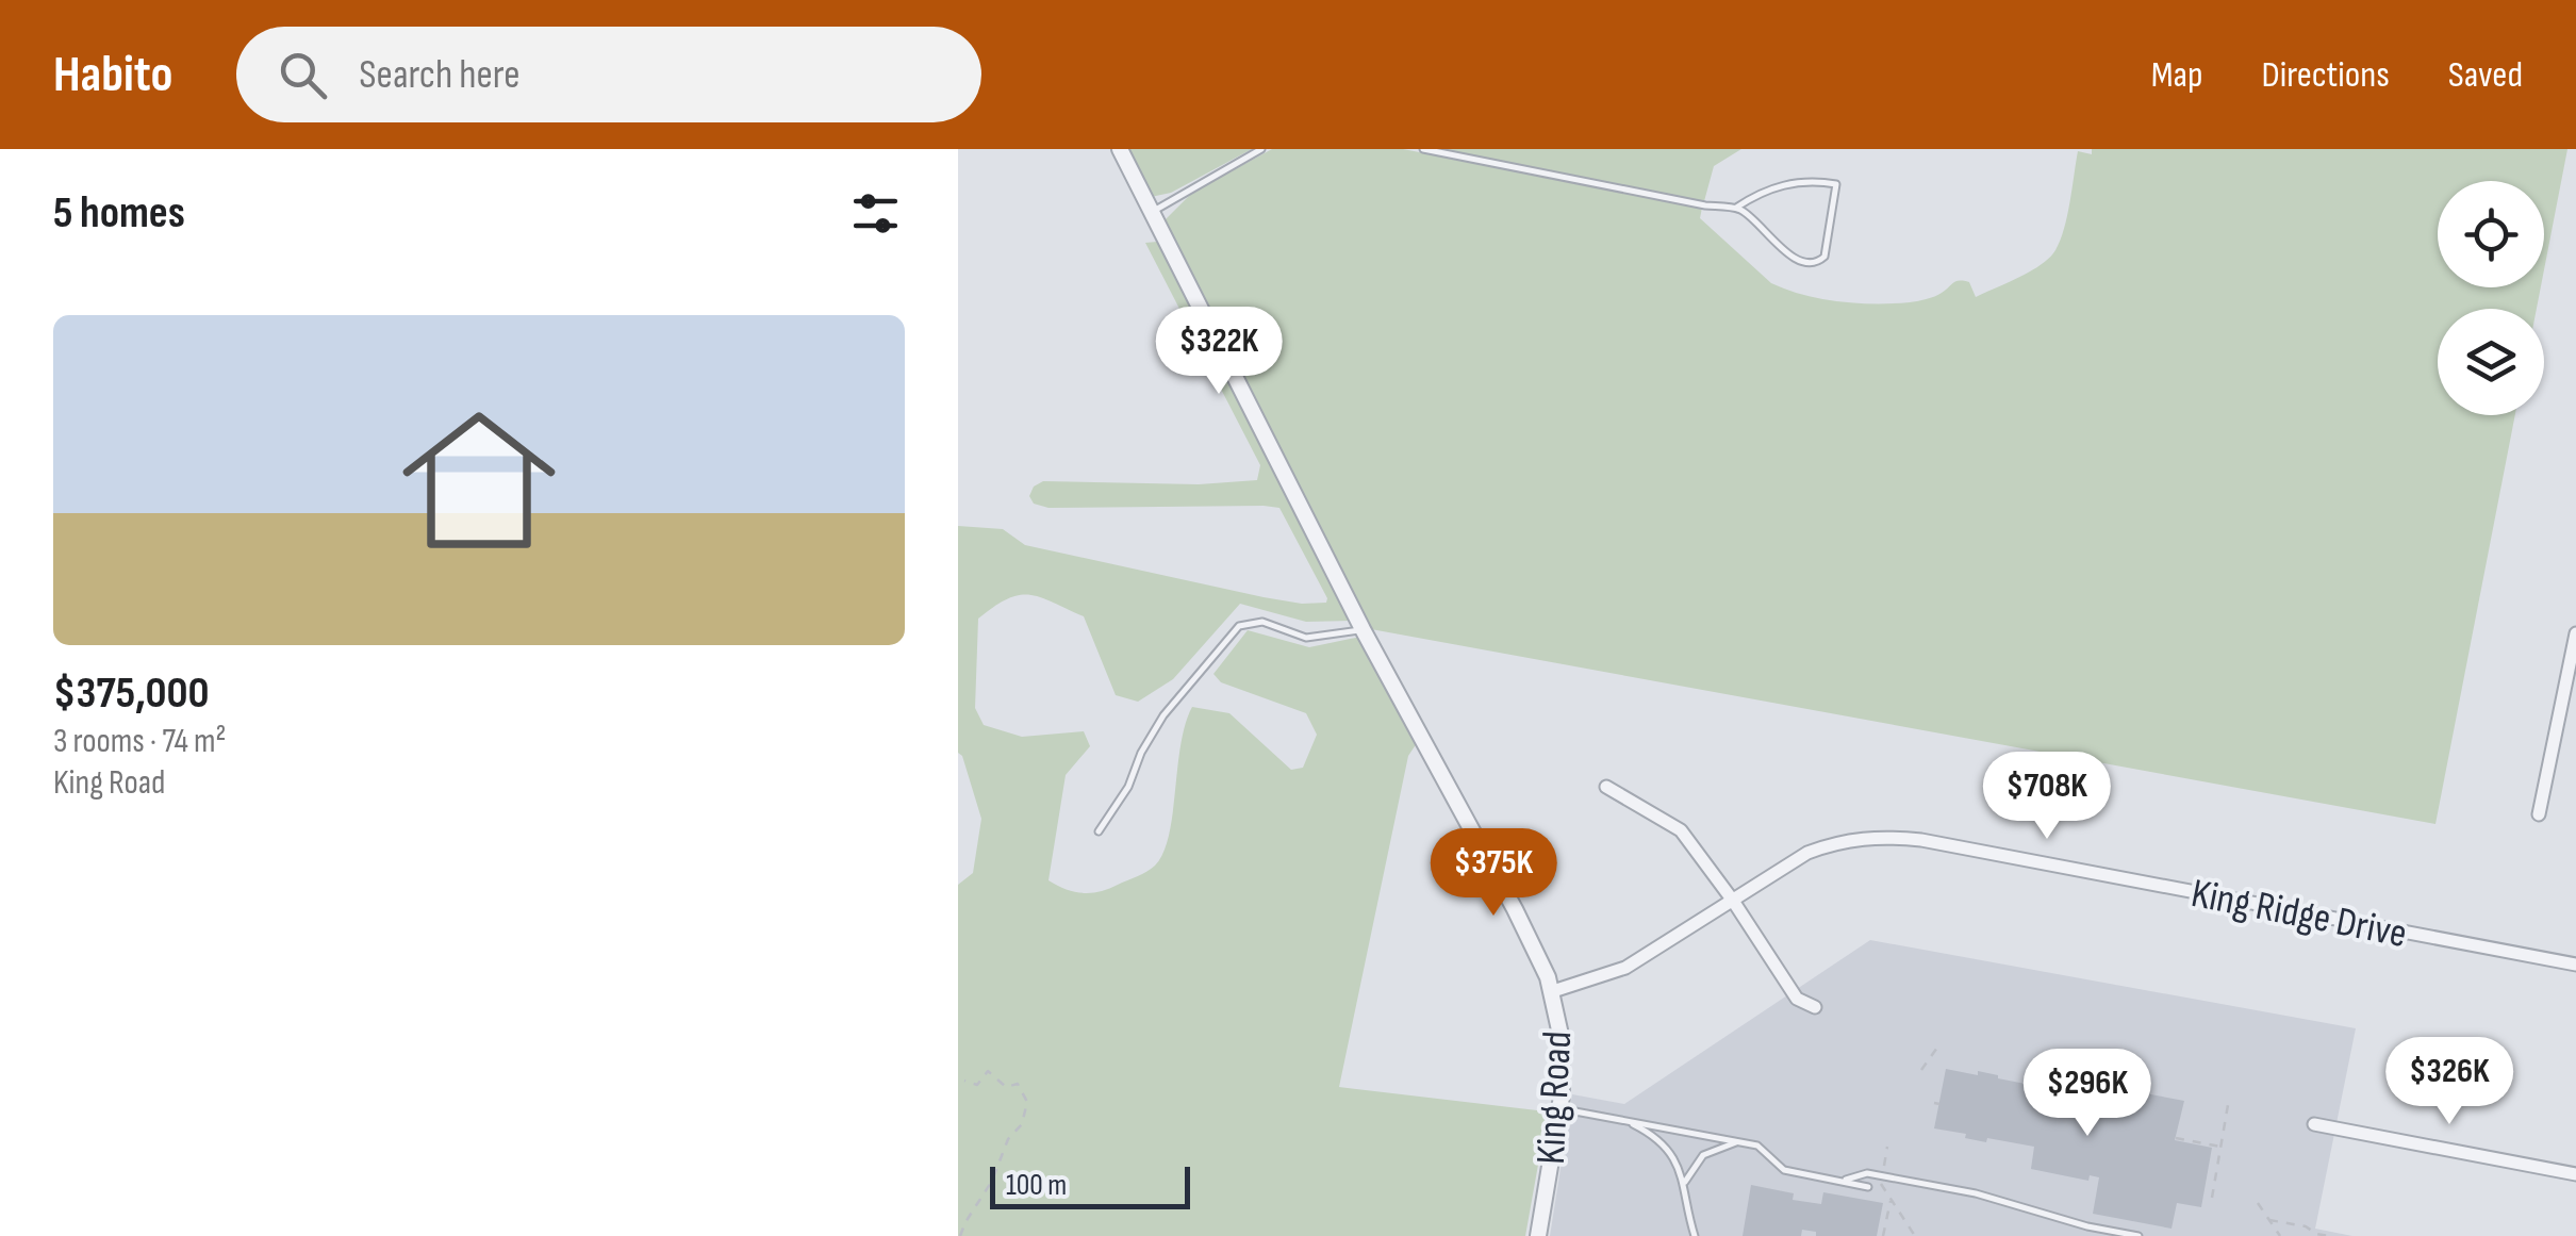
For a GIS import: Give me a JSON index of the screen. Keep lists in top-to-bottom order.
{
  "streets": {
    "street": ["King Ridge Drive", "King Road"]
  },
  "crossings": [
    ["King Ridge Drive", "King Road"]
  ],
  "scale_bar": "100 m",
  "page": {
    "header": "Habito",
    "search": "Search here",
    "nav": ["Map", "Directions", "Saved"],
    "heading": "5 homes",
    "list": [
      {
        "name": "$375,000",
        "note": "3 rooms · 74 m² · King Road"
      }
    ],
    "price": [
      "$322K",
      "$708K",
      "$375K",
      "$326K",
      "$296K"
    ],
    "scale": "100 m"
  }
}
